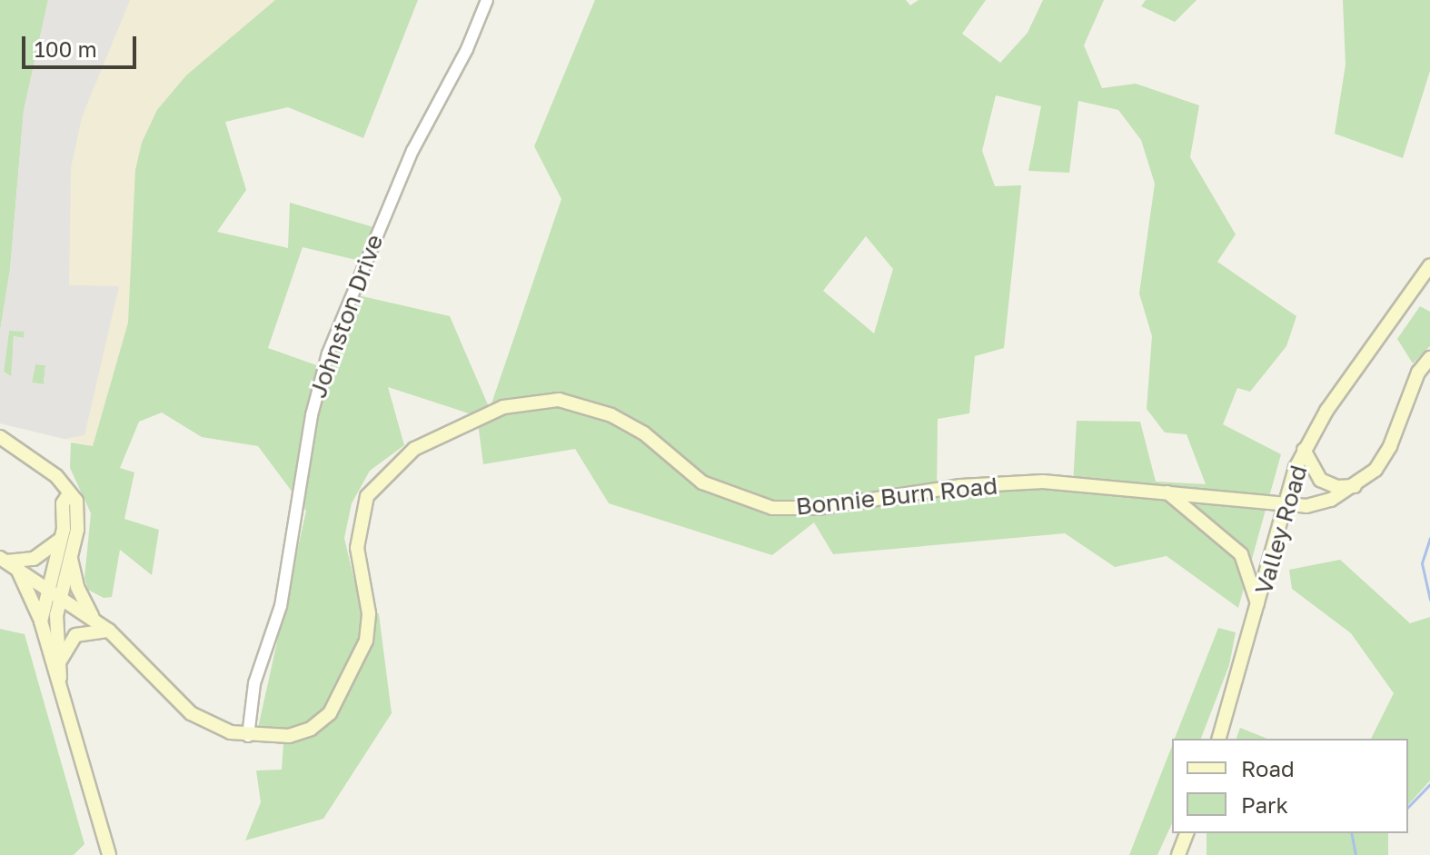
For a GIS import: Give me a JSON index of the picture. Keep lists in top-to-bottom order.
{
  "streets": {
    "main road": ["Bonnie Burn Road", "Valley Road"],
    "street": ["Johnston Drive"]
  },
  "crossings": [
    ["Johnston Drive", "Bonnie Burn Road"],
    ["Bonnie Burn Road", "Valley Road"]
  ],
  "legend": ["Road", "Park"],
  "scale_bar": "100 m"
}
